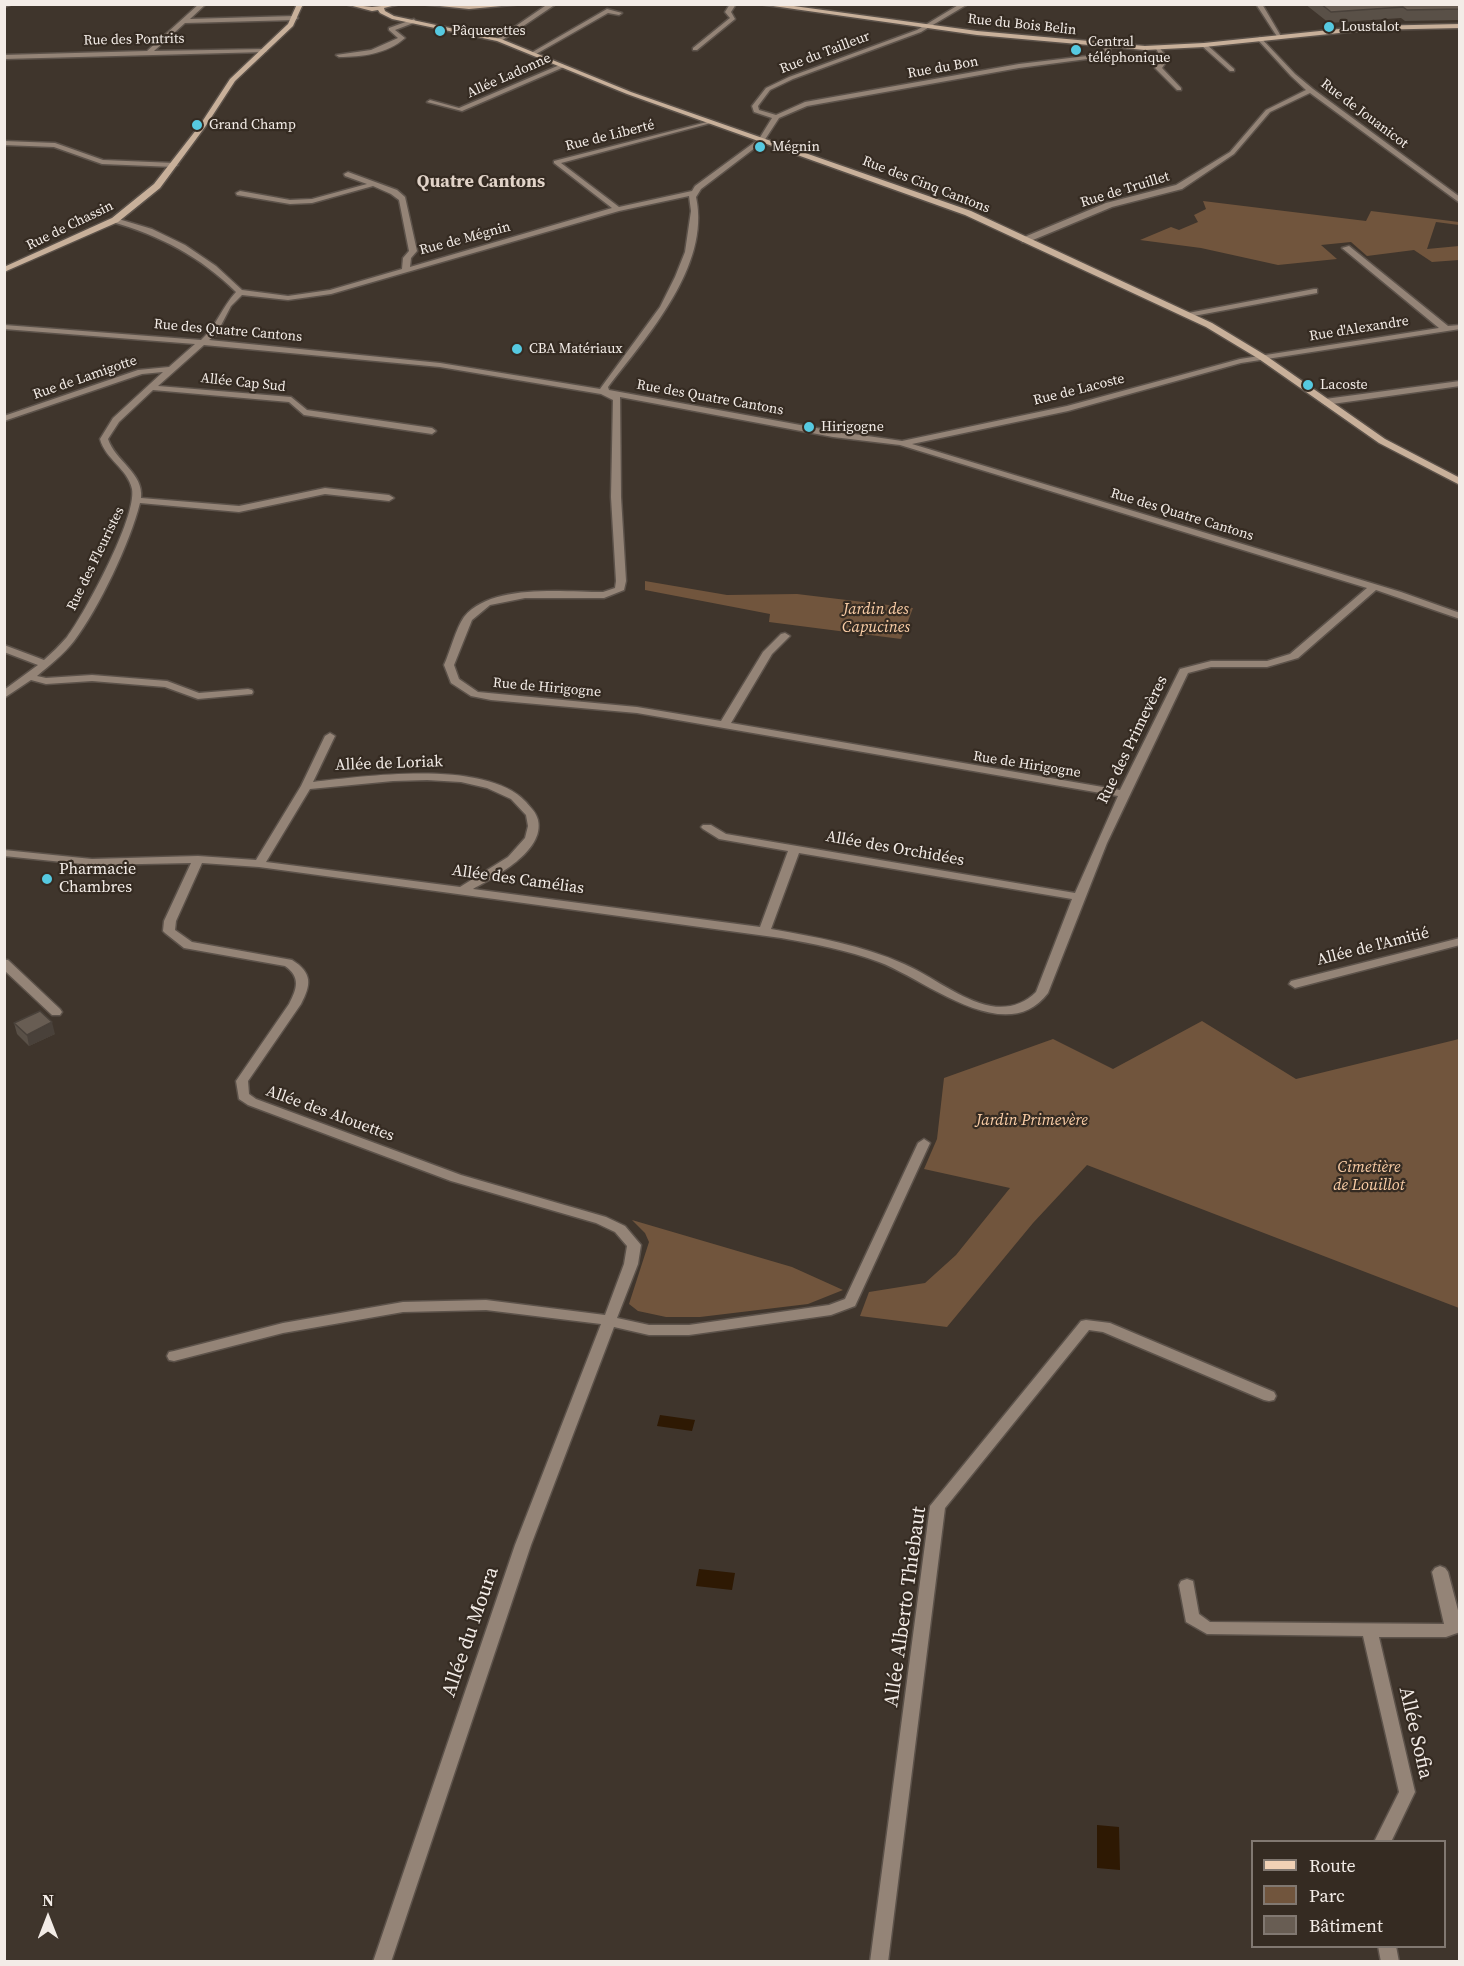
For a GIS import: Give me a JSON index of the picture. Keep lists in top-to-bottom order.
{
  "streets": {
    "street": [
      "Rue du Bois Belin",
      "Rue des Pontrits",
      "Rue du Tailleur",
      "Rue du Bon",
      "Allée Ladonne",
      "Rue de Jouanicot",
      "Rue de Liberté",
      "Rue des Cinq Cantons",
      "Rue de Truillet",
      "Rue de Chassin",
      "Rue de Mégnin",
      "Rue d'Alexandre",
      "Rue des Quatre Cantons",
      "Rue de Lamigotte",
      "Allée Cap Sud",
      "Rue de Lacoste",
      "Rue des Fleuristes",
      "Rue de Hirigogne",
      "Rue des Primevères",
      "Allée de Loriak",
      "Allée des Orchidées",
      "Allée des Camélias",
      "Allée de l'Amitié",
      "Allée des Alouettes",
      "Allée Alberto Thiebaut",
      "Allée du Moura",
      "Allée Sofia"
    ]
  },
  "crossings": [
    ["Rue du Bois Belin", "Rue du Tailleur"],
    ["Rue du Bois Belin", "Rue du Bon"],
    ["Rue du Bois Belin", "Rue de Jouanicot"],
    ["Rue des Pontrits", "Rue de Chassin"],
    ["Rue du Tailleur", "Rue du Bon"],
    ["Allée Ladonne", "Rue des Cinq Cantons"],
    ["Rue de Jouanicot", "Rue de Truillet"],
    ["Rue de Liberté", "Rue des Cinq Cantons"],
    ["Rue de Liberté", "Rue de Mégnin"],
    ["Rue des Cinq Cantons", "Rue de Truillet"],
    ["Rue des Cinq Cantons", "Rue d'Alexandre"],
    ["Rue des Cinq Cantons", "Rue de Lacoste"],
    ["Rue d'Alexandre", "Rue de Lacoste"],
    ["Rue des Quatre Cantons", "Rue de Lacoste"],
    ["Rue des Quatre Cantons", "Rue de Hirigogne"],
    ["Rue des Quatre Cantons", "Rue des Primevères"],
    ["Rue de Lamigotte", "Rue des Fleuristes"],
    ["Allée Cap Sud", "Rue des Fleuristes"],
    ["Rue de Hirigogne", "Rue des Primevères"],
    ["Rue des Primevères", "Allée des Orchidées"],
    ["Rue des Primevères", "Allée des Camélias"],
    ["Allée de Loriak", "Allée des Camélias"],
    ["Allée des Camélias", "Allée des Alouettes"],
    ["Allée des Alouettes", "Allée du Moura"]
  ],
  "districts": ["Quatre Cantons"],
  "parks": ["Jardin des Capucines", "Jardin Primevère", "Cimetière de Louillot"],
  "places": [
    "Loustalot",
    "Pâquerettes",
    "Central téléphonique",
    "Grand Champ",
    "Mégnin",
    "CBA Matériaux",
    "Lacoste",
    "Hirigogne",
    "Pharmacie Chambres"
  ],
  "legend": ["Route", "Parc", "Bâtiment"],
  "north": "top"
}
